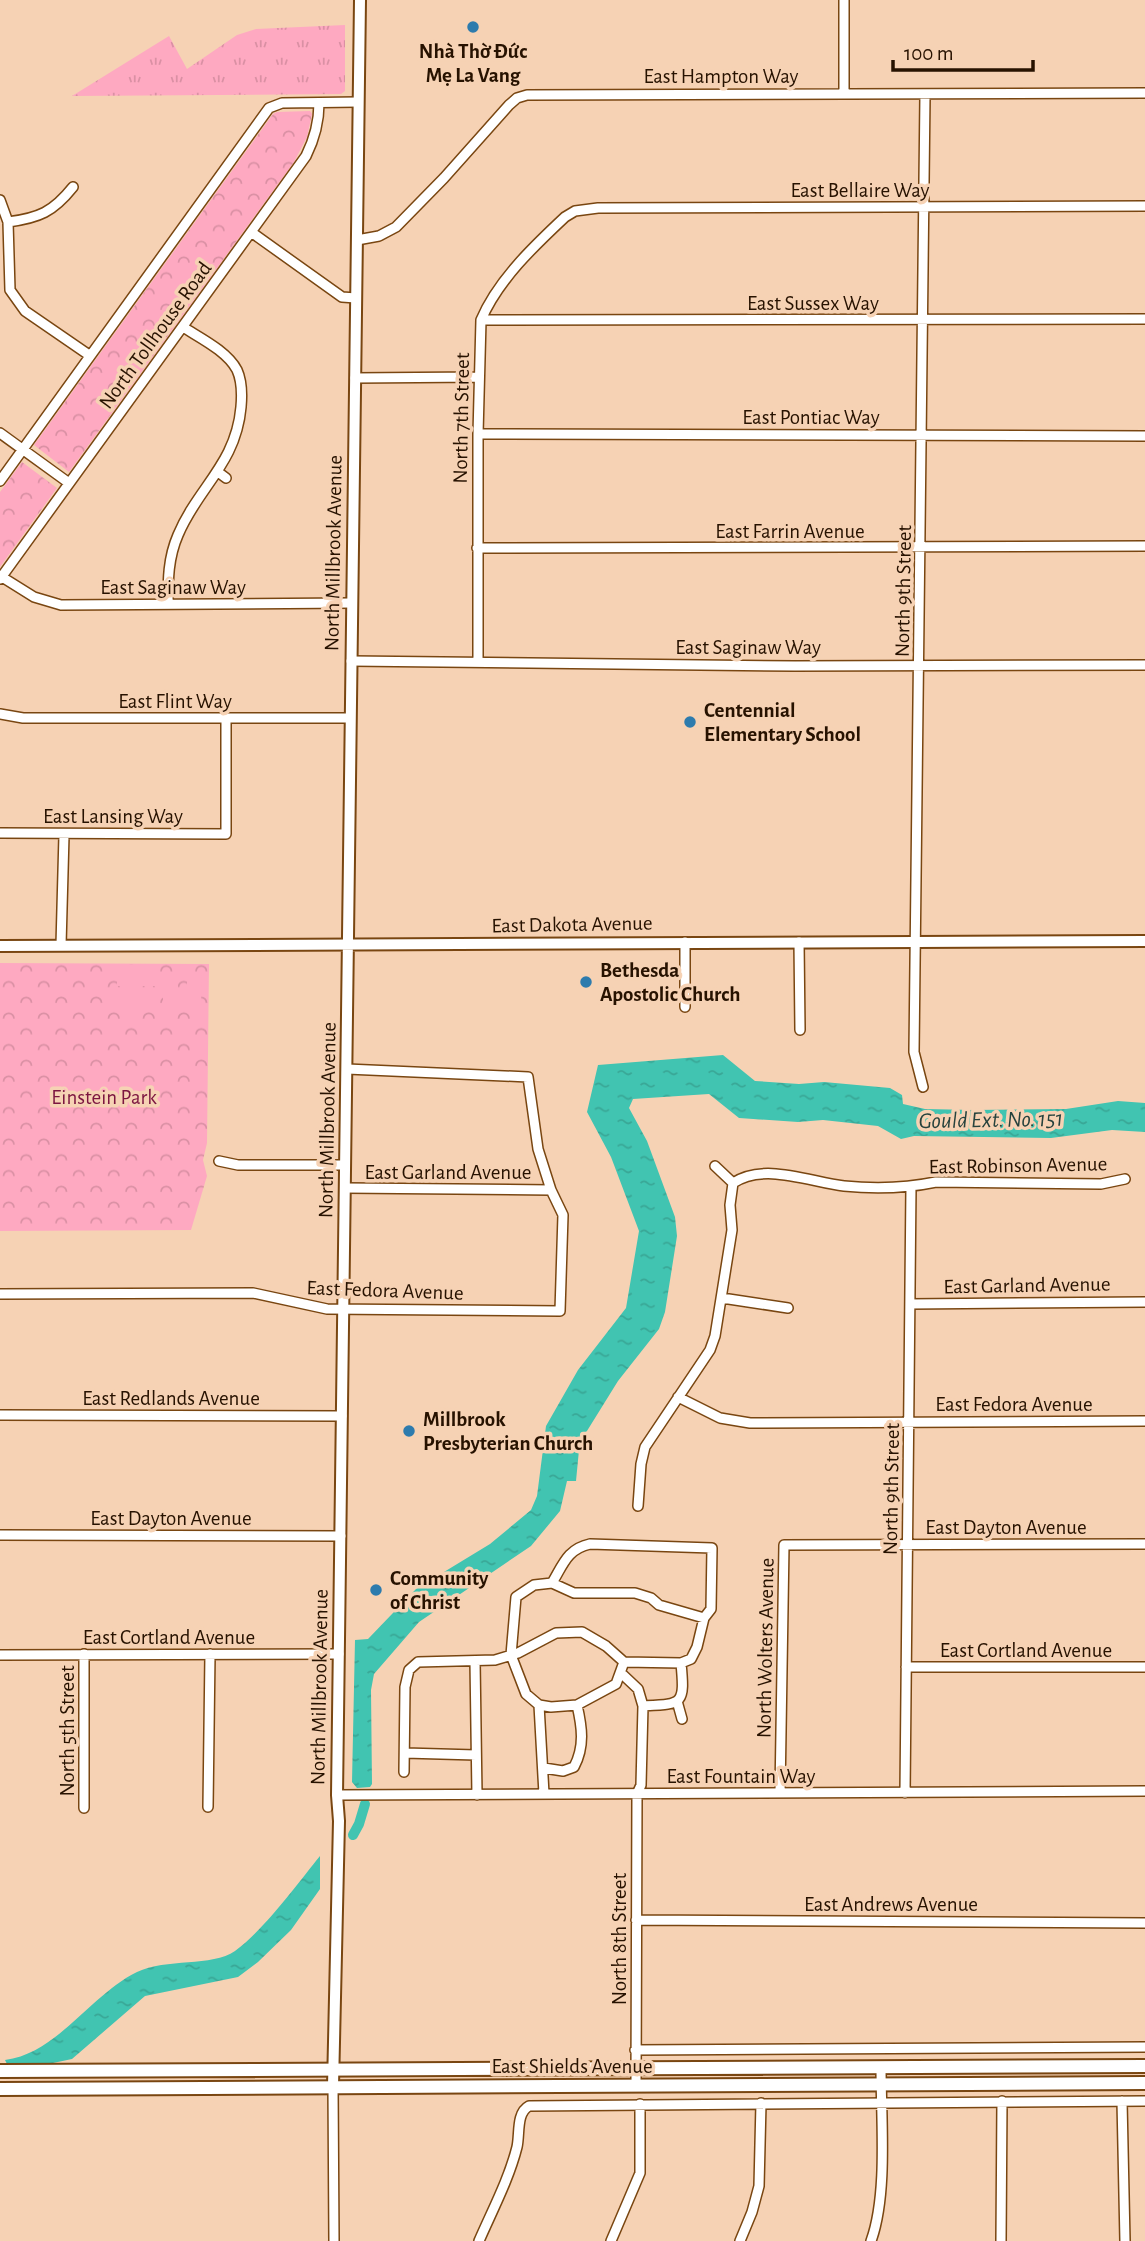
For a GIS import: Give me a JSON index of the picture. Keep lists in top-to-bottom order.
{
  "streets": {
    "main road": ["East Shields Avenue"],
    "street": [
      "East Hampton Way",
      "East Bellaire Way",
      "East Sussex Way",
      "North Tollhouse Road",
      "East Pontiac Way",
      "North 7th Street",
      "East Farrin Avenue",
      "North Millbrook Avenue",
      "East Saginaw Way",
      "North 9th Street",
      "East Flint Way",
      "East Lansing Way",
      "East Dakota Avenue",
      "East Robinson Avenue",
      "East Garland Avenue",
      "East Fedora Avenue",
      "East Redlands Avenue",
      "East Dayton Avenue",
      "East Cortland Avenue",
      "North Wolters Avenue",
      "North 5th Street",
      "East Fountain Way",
      "East Andrews Avenue",
      "North 8th Street"
    ]
  },
  "crossings": [
    ["East Hampton Way", "North Millbrook Avenue"],
    ["East Hampton Way", "North 9th Street"],
    ["East Bellaire Way", "North 7th Street"],
    ["East Bellaire Way", "North 9th Street"],
    ["East Sussex Way", "North 7th Street"],
    ["East Sussex Way", "North 9th Street"],
    ["North Tollhouse Road", "North Millbrook Avenue"],
    ["North Tollhouse Road", "East Saginaw Way"],
    ["East Pontiac Way", "North 7th Street"],
    ["East Pontiac Way", "North 9th Street"],
    ["North 7th Street", "East Farrin Avenue"],
    ["North 7th Street", "East Saginaw Way"],
    ["East Farrin Avenue", "North 9th Street"],
    ["North Millbrook Avenue", "East Saginaw Way"],
    ["North Millbrook Avenue", "East Flint Way"],
    ["North Millbrook Avenue", "East Dakota Avenue"],
    ["North Millbrook Avenue", "East Garland Avenue"],
    ["North Millbrook Avenue", "East Fedora Avenue"],
    ["North Millbrook Avenue", "East Redlands Avenue"],
    ["North Millbrook Avenue", "East Dayton Avenue"],
    ["North Millbrook Avenue", "East Cortland Avenue"],
    ["North Millbrook Avenue", "East Fountain Way"],
    ["North Millbrook Avenue", "East Shields Avenue"],
    ["East Saginaw Way", "North 9th Street"],
    ["North 9th Street", "East Dakota Avenue"],
    ["North 9th Street", "East Robinson Avenue"],
    ["North 9th Street", "East Garland Avenue"],
    ["North 9th Street", "East Fedora Avenue"],
    ["North 9th Street", "East Dayton Avenue"],
    ["North 9th Street", "East Cortland Avenue"],
    ["North 9th Street", "East Fountain Way"],
    ["East Flint Way", "East Lansing Way"],
    ["East Garland Avenue", "East Fedora Avenue"],
    ["East Dayton Avenue", "North Wolters Avenue"],
    ["East Cortland Avenue", "North 5th Street"],
    ["North Wolters Avenue", "East Fountain Way"],
    ["East Fountain Way", "North 8th Street"],
    ["East Andrews Avenue", "North 8th Street"],
    ["North 8th Street", "East Shields Avenue"]
  ],
  "water": ["Gould Ext. No. 151"],
  "parks": ["Einstein Park"],
  "places": [
    "Nhà Thờ Đức Mẹ La Vang",
    "Centennial Elementary School",
    "Bethesda Apostolic Church",
    "Millbrook Presbyterian Church",
    "Community of Christ"
  ],
  "scale_bar": "100 m"
}
